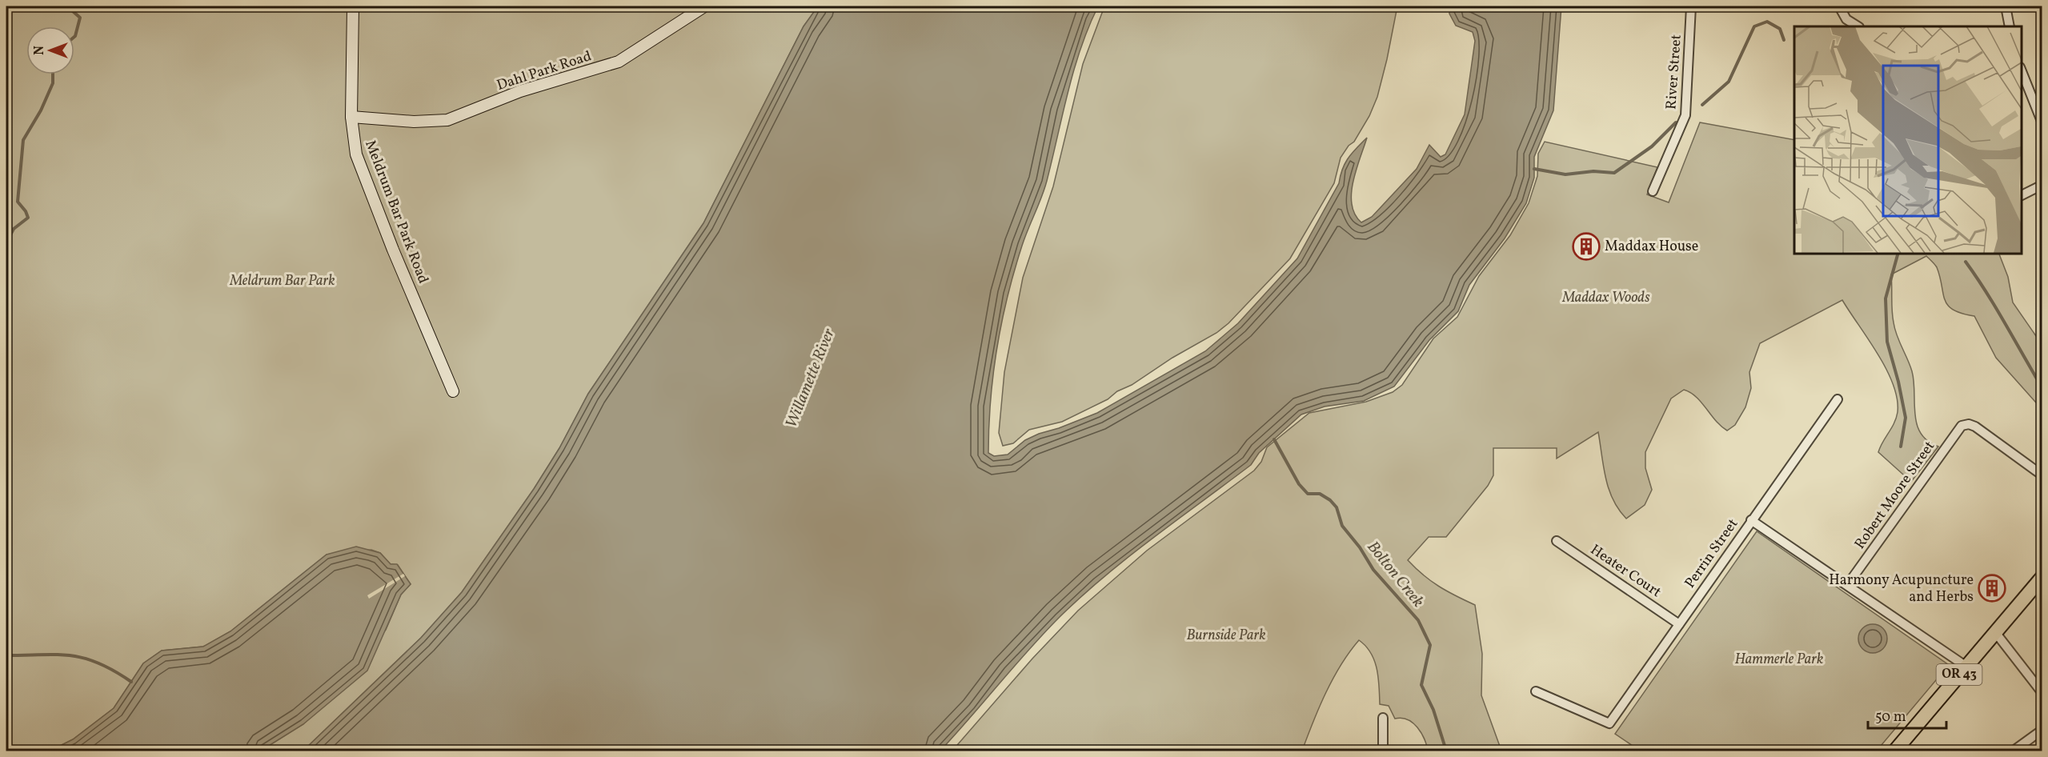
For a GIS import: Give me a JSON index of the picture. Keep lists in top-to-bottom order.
{
  "streets": {
    "main road": ["OR 43"],
    "street": [
      "Dahl Park Road",
      "River Street",
      "Meldrum Bar Park Road",
      "Robert Moore Street",
      "Perrin Street",
      "Heater Court"
    ]
  },
  "crossings": [
    ["Dahl Park Road", "Meldrum Bar Park Road"],
    ["Perrin Street", "Heater Court"]
  ],
  "water": ["Willamette River", "Bolton Creek"],
  "parks": [
    "Meldrum Bar Park",
    "Maddax Woods",
    "Burnside Park",
    "Hammerle Park"
  ],
  "places": {
    "building": ["Maddax House", "Harmony Acupuncture and Herbs"]
  },
  "scale_bar": "50 m",
  "north": "left"
}
